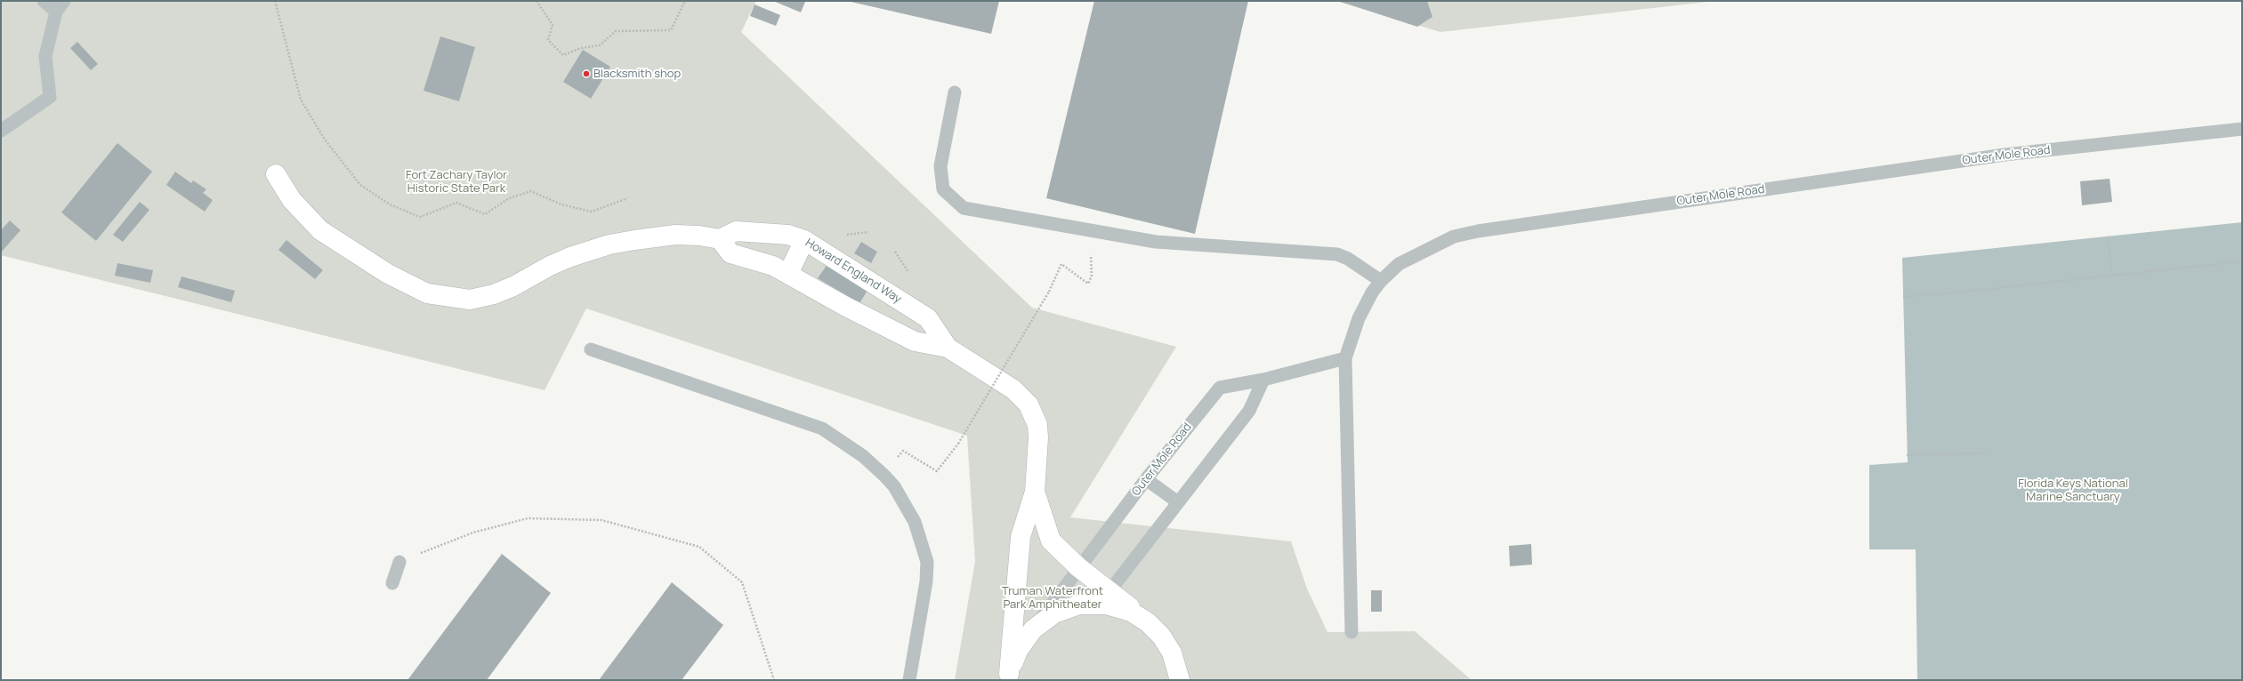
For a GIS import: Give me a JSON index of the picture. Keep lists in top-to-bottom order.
{
  "streets": {
    "street": ["Howard England Way"],
    "lane": ["Outer Mole Road"]
  },
  "parks": ["Fort Zachary Taylor Historic State Park", "Florida Keys National Marine Sanctuary", "Truman Waterfront Park Amphitheater"],
  "places": ["Blacksmith shop"]
}
